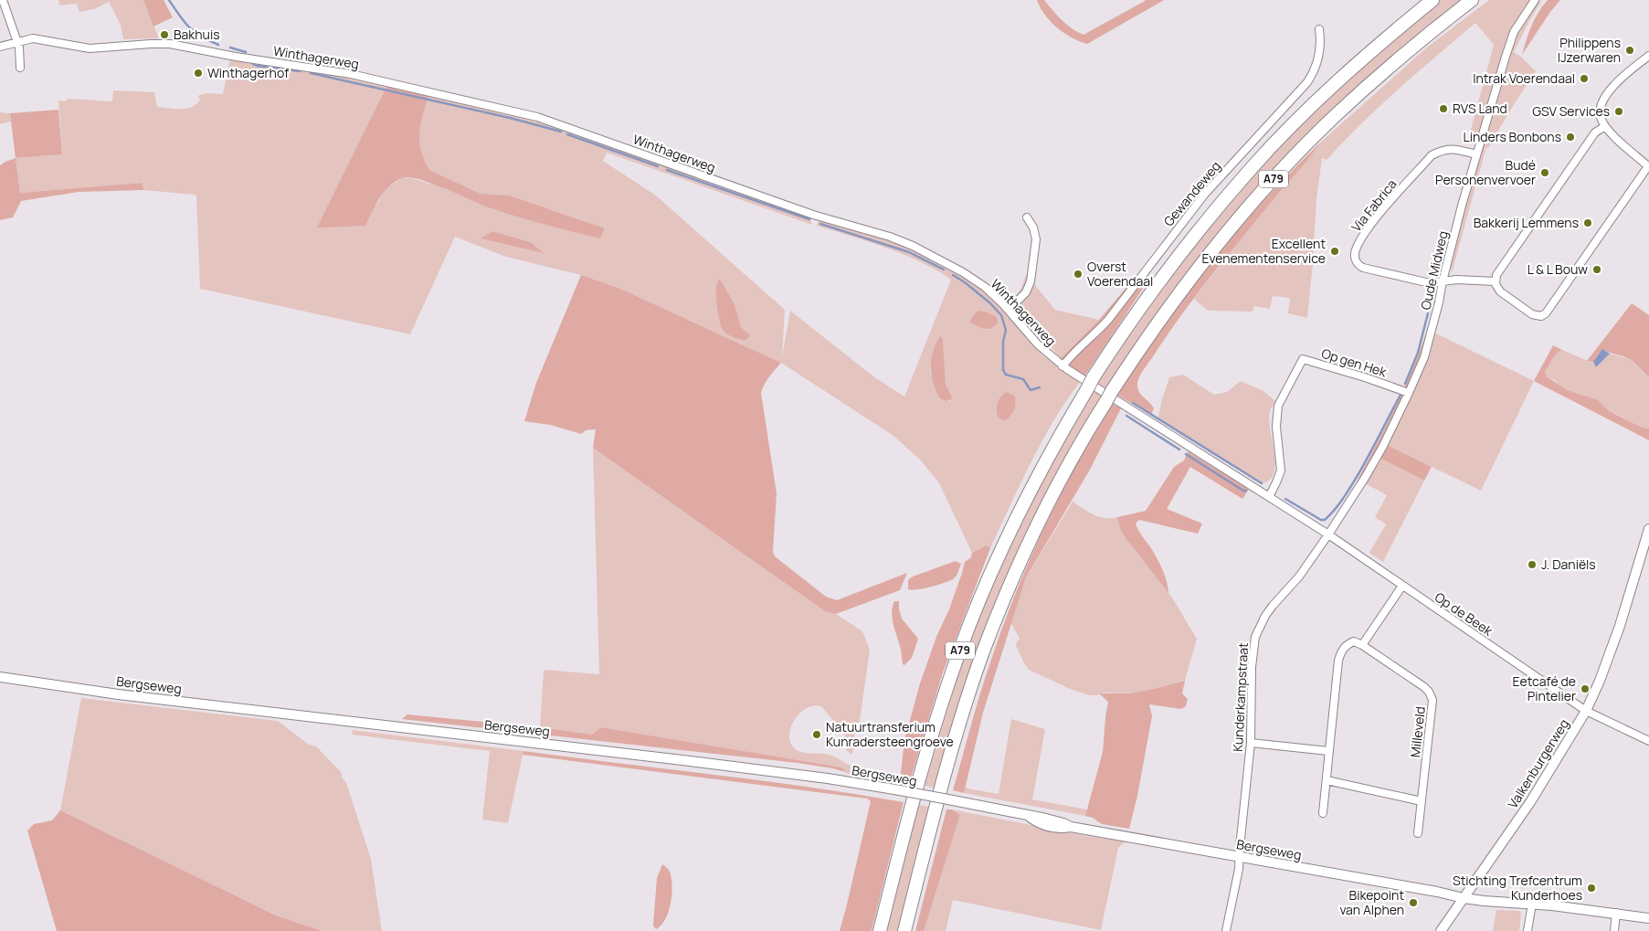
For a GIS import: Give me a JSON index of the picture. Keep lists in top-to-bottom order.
{
  "streets": {
    "highway": ["A79"],
    "street": [
      "Winthagerweg",
      "Gewandeweg",
      "Via Fabrica",
      "Oude Midweg",
      "Op gen Hek",
      "Op de Beek",
      "Bergseweg",
      "Kunderkampstraat",
      "Milleveld",
      "Valkenburgerweg"
    ]
  },
  "crossings": [
    ["Winthagerweg", "Gewandeweg"],
    ["Via Fabrica", "Oude Midweg"],
    ["Oude Midweg", "Op gen Hek"],
    ["Oude Midweg", "Op de Beek"],
    ["Oude Midweg", "Kunderkampstraat"],
    ["Op de Beek", "Kunderkampstraat"],
    ["Op de Beek", "Valkenburgerweg"],
    ["Bergseweg", "Kunderkampstraat"],
    ["Bergseweg", "Valkenburgerweg"]
  ],
  "places": [
    "Bakhuis",
    "Philippens IJzerwaren",
    "Winthagerhof",
    "Intrak Voerendaal",
    "RVS Land",
    "GSV Services",
    "Linders Bonbons",
    "Budé Personenvervoer",
    "Bakkerij Lemmens",
    "Excellent Evenementenservice",
    "L & L Bouw",
    "Overst Voerendaal",
    "J. Daniëls",
    "Eetcafé de Pintelier",
    "Natuurtransferium Kunradersteengroeve",
    "Stichting Trefcentrum Kunderhoes",
    "Bikepoint van Alphen"
  ]
}
